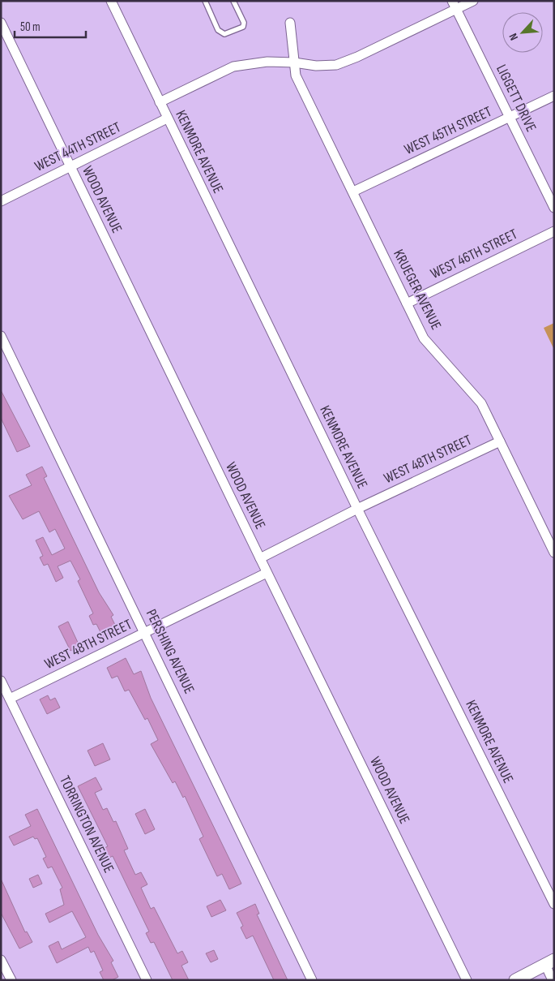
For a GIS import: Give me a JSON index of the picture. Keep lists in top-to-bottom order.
{
  "streets": {
    "street": [
      "LIGGETT DRIVE",
      "WEST 45TH STREET",
      "WEST 44TH STREET",
      "KENMORE AVENUE",
      "WOOD AVENUE",
      "WEST 46TH STREET",
      "KRUEGER AVENUE",
      "WEST 48TH STREET",
      "PERSHING AVENUE",
      "TORRINGTON AVENUE"
    ]
  },
  "crossings": [
    ["LIGGETT DRIVE", "WEST 45TH STREET"],
    ["WEST 45TH STREET", "KRUEGER AVENUE"],
    ["WEST 44TH STREET", "KENMORE AVENUE"],
    ["WEST 44TH STREET", "WOOD AVENUE"],
    ["KENMORE AVENUE", "WEST 48TH STREET"],
    ["WOOD AVENUE", "WEST 48TH STREET"],
    ["WEST 46TH STREET", "KRUEGER AVENUE"],
    ["KRUEGER AVENUE", "WEST 48TH STREET"],
    ["WEST 48TH STREET", "PERSHING AVENUE"],
    ["WEST 48TH STREET", "TORRINGTON AVENUE"]
  ],
  "scale_bar": "50 m",
  "north": "bottom left"
}
